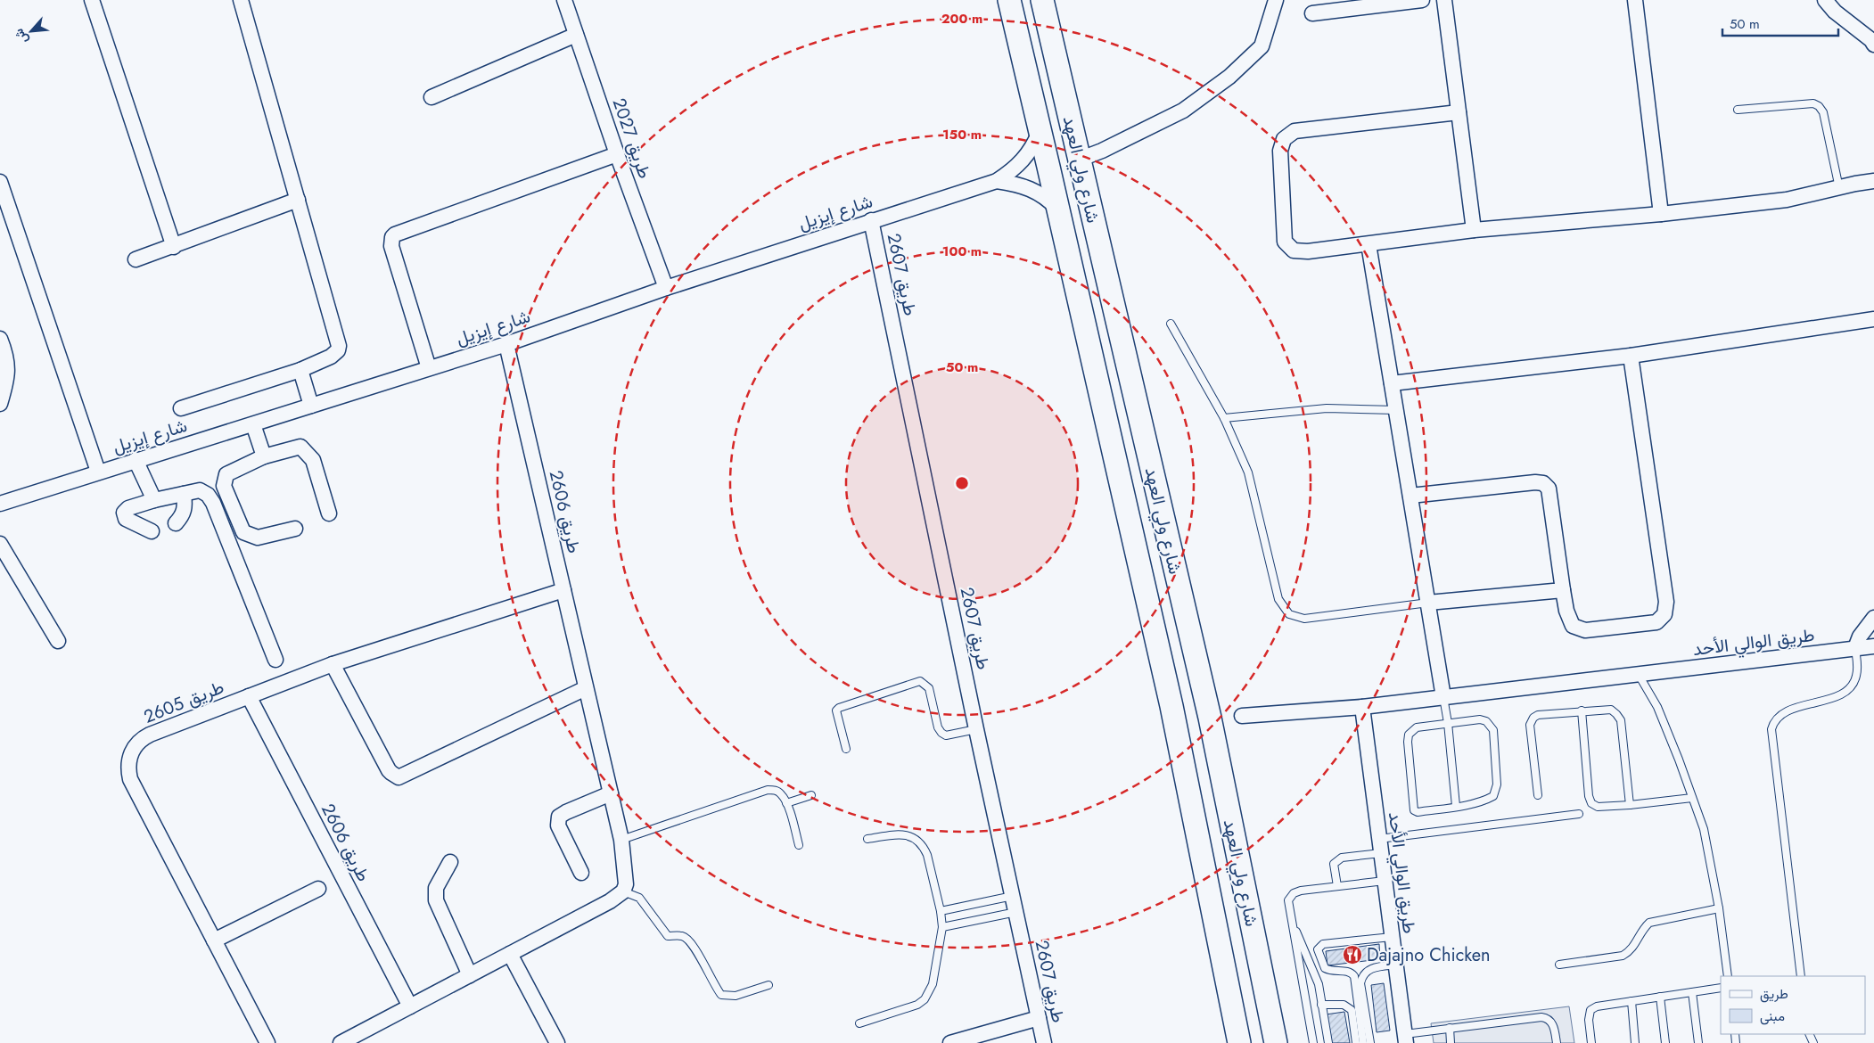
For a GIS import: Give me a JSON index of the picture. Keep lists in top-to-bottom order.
{
  "streets": {
    "main road": ["شارع ولي العهد"],
    "street": [
      "طريق 2027",
      "شارع إيزيل",
      "طريق 2607",
      "طريق 2606",
      "طريق الوالي الأحد",
      "طريق 2605"
    ]
  },
  "crossings": [
    ["طريق 2027", "شارع إيزيل"],
    ["شارع ولي العهد", "شارع إيزيل"],
    ["شارع إيزيل", "طريق 2607"],
    ["شارع إيزيل", "طريق 2606"],
    ["طريق 2606", "طريق 2605"]
  ],
  "places": {
    "restaurant": ["Dajajno Chicken"]
  },
  "legend": ["طريق", "مبنى"],
  "scale_bar": "50 m",
  "north": "bottom left",
  "rings": [
    "200 m",
    "150 m",
    "100 m",
    "50 m"
  ]
}
